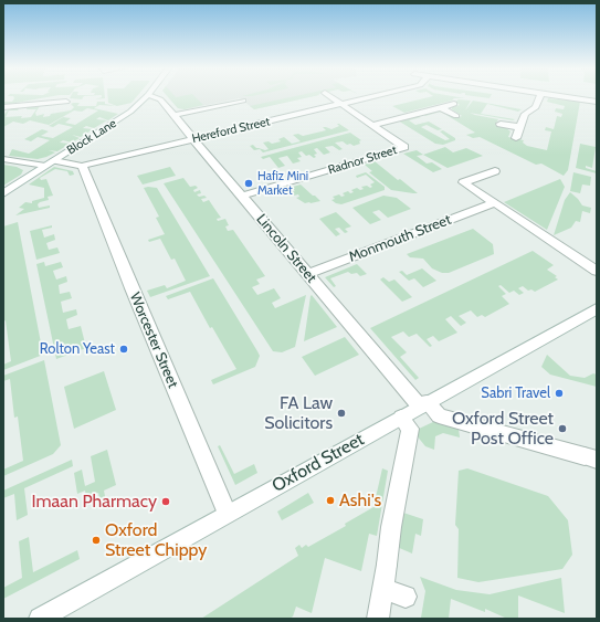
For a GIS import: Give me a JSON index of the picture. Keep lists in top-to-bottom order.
{
  "streets": {
    "street": [
      "Hereford Street",
      "Block Lane",
      "Radnor Street",
      "Monmouth Street",
      "Lincoln Street",
      "Worcester Street",
      "Oxford Street"
    ]
  },
  "crossings": [
    ["Hereford Street", "Block Lane"],
    ["Hereford Street", "Lincoln Street"],
    ["Hereford Street", "Worcester Street"],
    ["Radnor Street", "Lincoln Street"],
    ["Monmouth Street", "Lincoln Street"],
    ["Lincoln Street", "Oxford Street"],
    ["Worcester Street", "Oxford Street"]
  ],
  "places": [
    "Hafiz Mini Market",
    "Rolton Yeast",
    "Sabri Travel",
    "FA Law Solicitors",
    "Oxford Street Post Office",
    "Ashi's",
    "Imaan Pharmacy",
    "Oxford Street Chippy"
  ]
}
